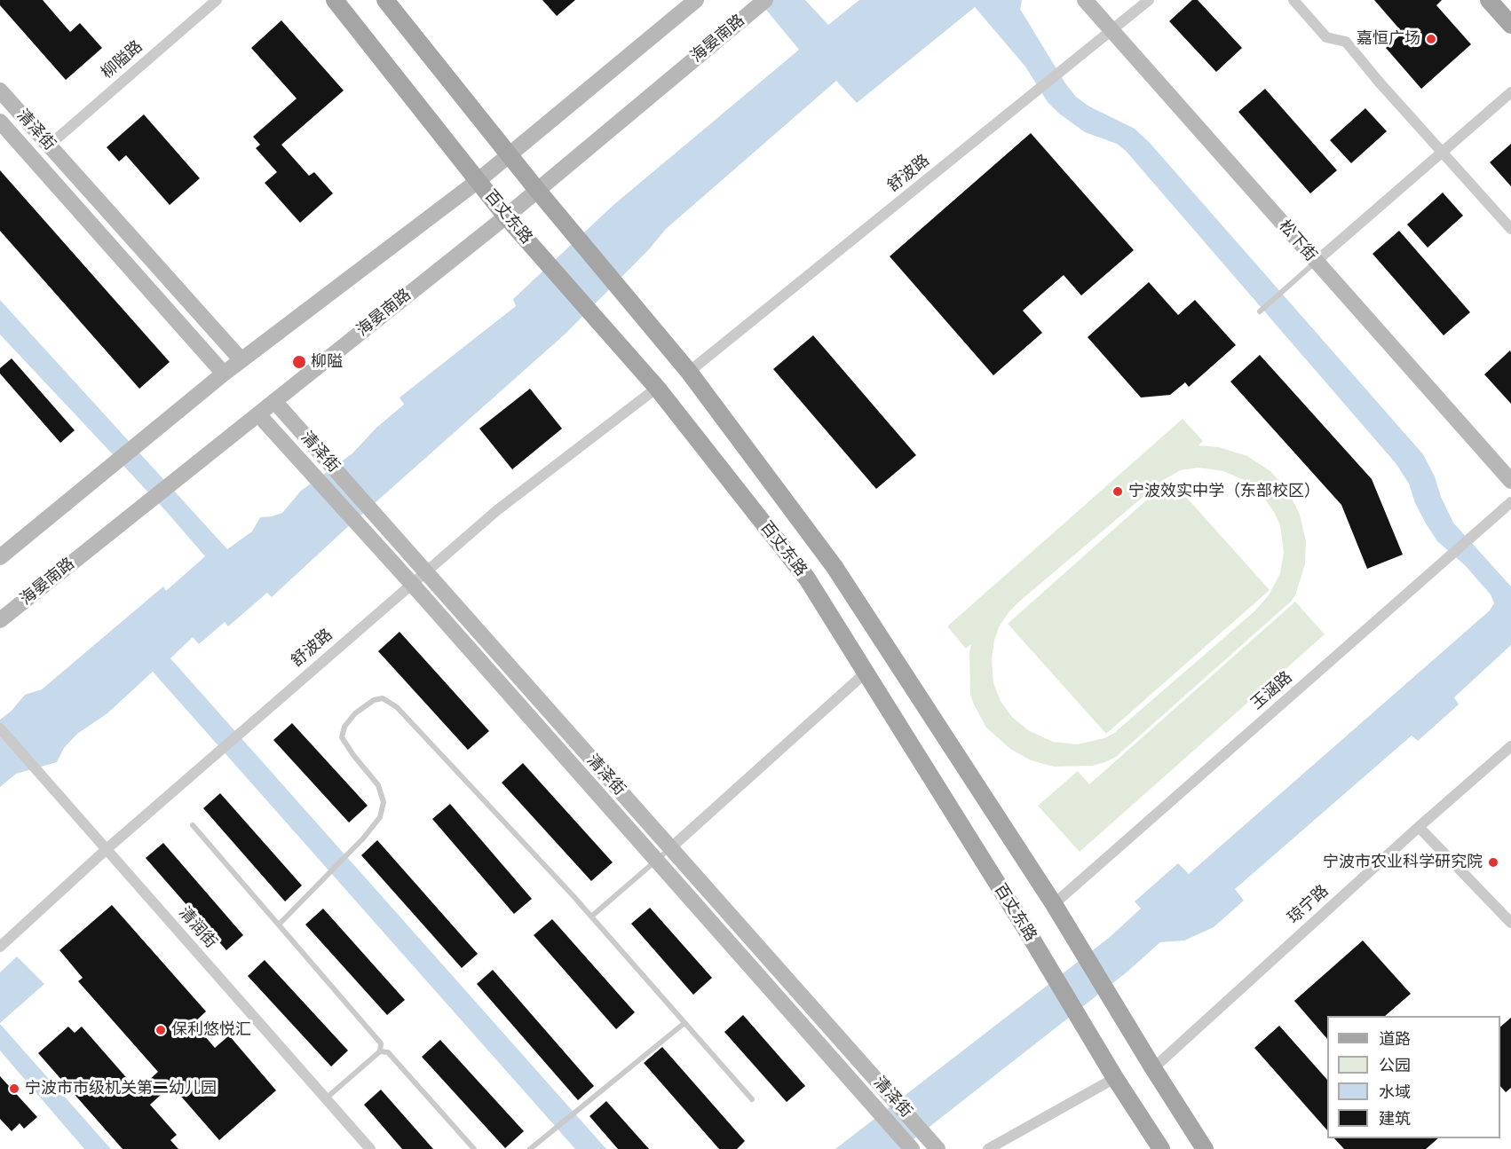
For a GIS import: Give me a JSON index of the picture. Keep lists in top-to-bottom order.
{
  "streets": {
    "main road": ["百丈东路"],
    "street": [
      "海晏南路",
      "柳隘路",
      "清泽街",
      "舒波路",
      "松下街",
      "玉涵路",
      "琼宁路",
      "清润街"
    ]
  },
  "crossings": [
    ["海晏南路", "清泽街"],
    ["海晏南路", "百丈东路"],
    ["柳隘路", "清泽街"],
    ["清泽街", "舒波路"],
    ["舒波路", "百丈东路"],
    ["舒波路", "松下街"],
    ["舒波路", "清润街"],
    ["百丈东路", "玉涵路"],
    ["百丈东路", "琼宁路"]
  ],
  "places": [
    "嘉恒广场",
    "柳隘",
    "宁波效实中学（东部校区）",
    "宁波市农业科学研究院",
    "保利悠悦汇",
    "宁波市市级机关第二幼儿园"
  ],
  "legend": [
    "道路",
    "公园",
    "水域",
    "建筑"
  ]
}
